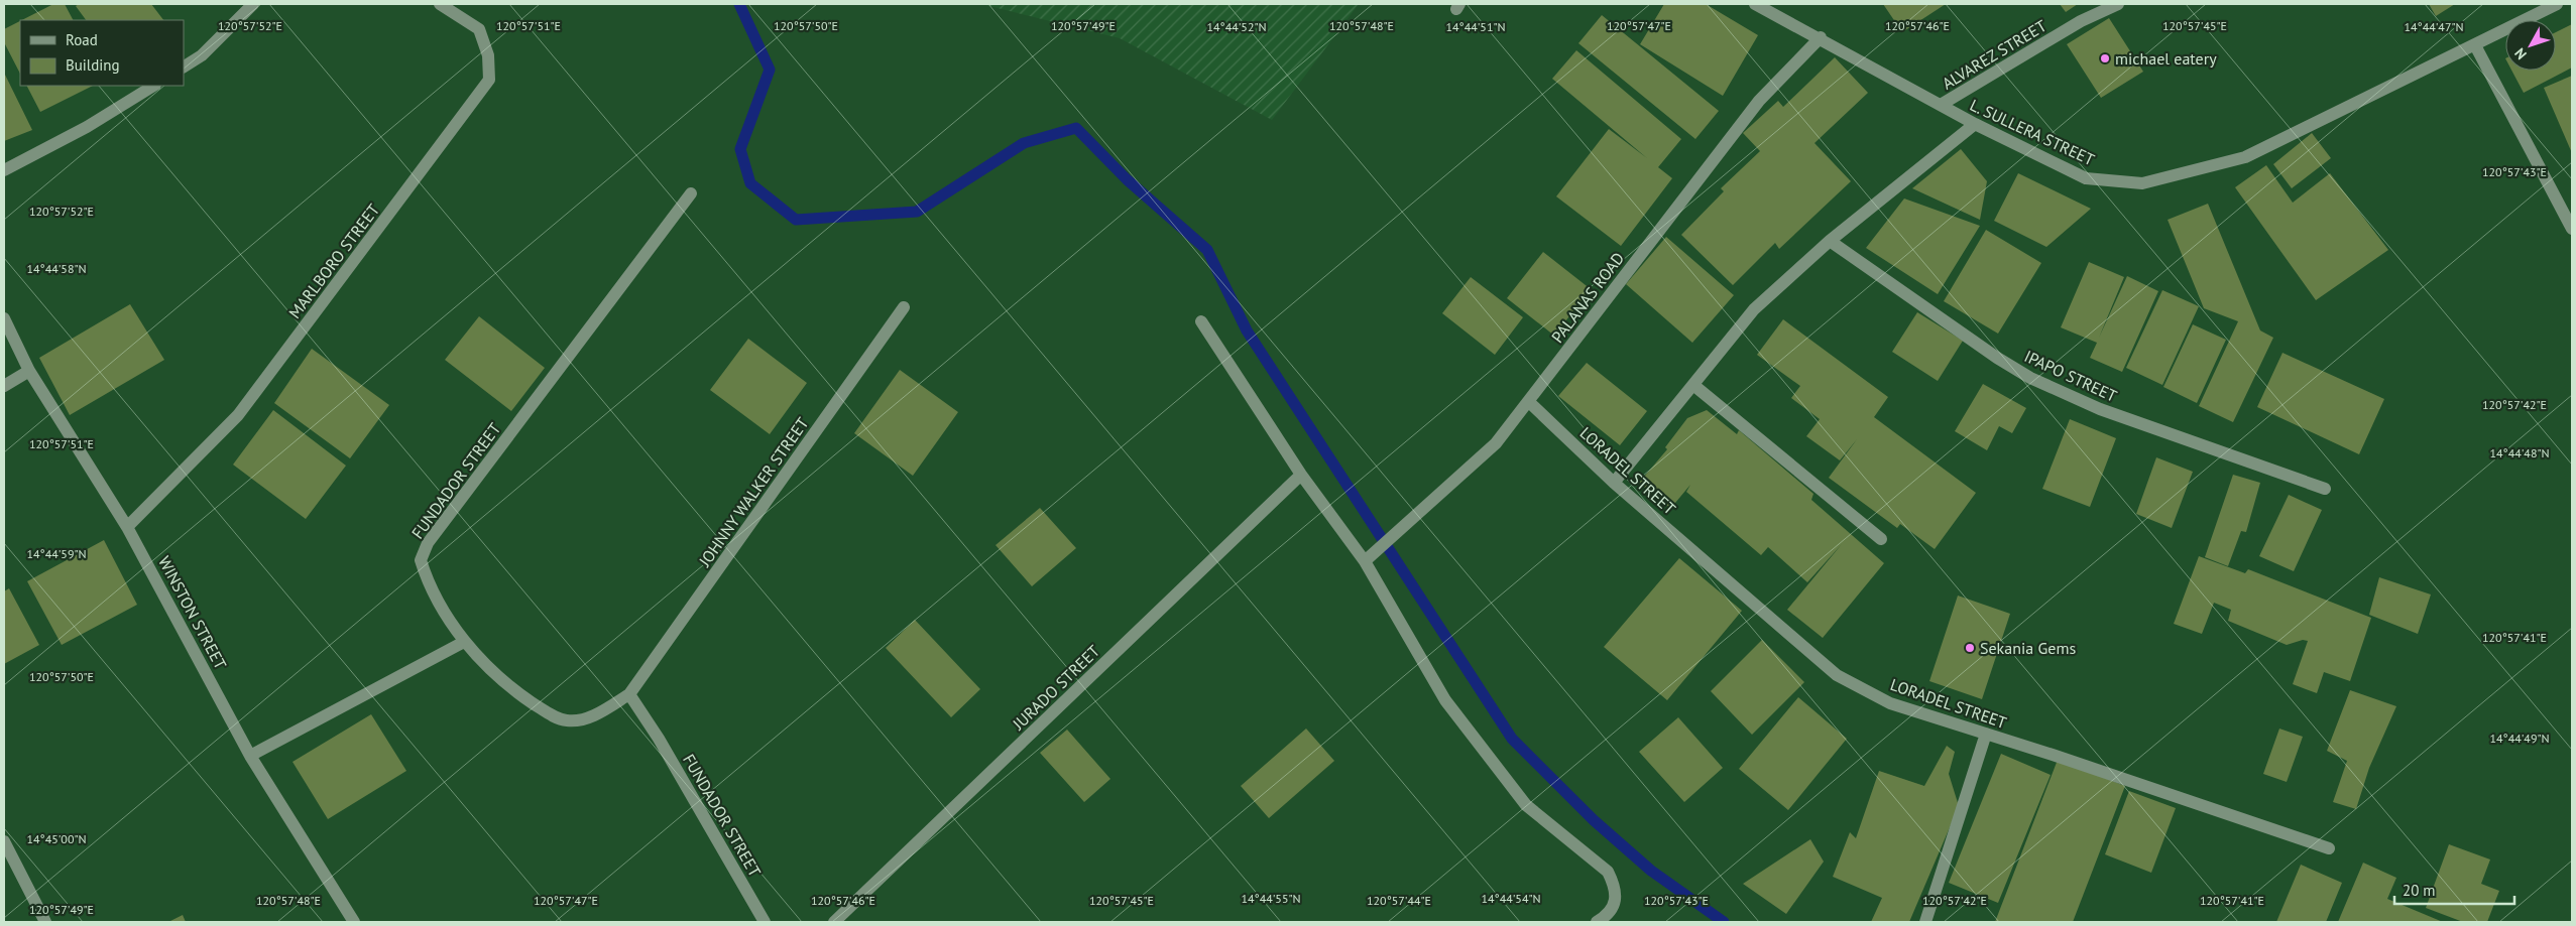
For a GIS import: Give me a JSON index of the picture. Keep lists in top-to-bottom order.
{
  "streets": {
    "street": [
      "ALVAREZ STREET",
      "L. SULLERA STREET",
      "MARLBORO STREET",
      "PALANAS ROAD",
      "IPAPO STREET",
      "LORADEL STREET",
      "FUNDADOR STREET",
      "JOHNNY WALKER STREET",
      "WINSTON STREET",
      "JURADO STREET"
    ]
  },
  "crossings": [
    ["ALVAREZ STREET", "L. SULLERA STREET"],
    ["L. SULLERA STREET", "PALANAS ROAD"],
    ["MARLBORO STREET", "WINSTON STREET"],
    ["PALANAS ROAD", "LORADEL STREET"],
    ["FUNDADOR STREET", "JOHNNY WALKER STREET"]
  ],
  "places": ["michael eatery", "Sekania Gems"],
  "legend": ["Road", "Building"],
  "scale_bar": "20 m",
  "north": "bottom left",
  "coordinates": [
    "120°57'52\"E",
    "120°57'48\"E",
    "120°57'47\"E",
    "120°57'45\"E",
    "120°57'51\"E",
    "120°57'50\"E",
    "120°57'49\"E",
    "120°57'46\"E",
    "14°44'52\"N",
    "14°44'51\"N",
    "14°44'47\"N",
    "120°57'43\"E",
    "14°44'58\"N",
    "120°57'42\"E",
    "14°44'48\"N",
    "14°44'59\"N",
    "120°57'41\"E",
    "14°44'49\"N",
    "14°45'00\"N",
    "14°44'55\"N",
    "14°44'54\"N",
    "120°57'44\"E"
  ]
}
